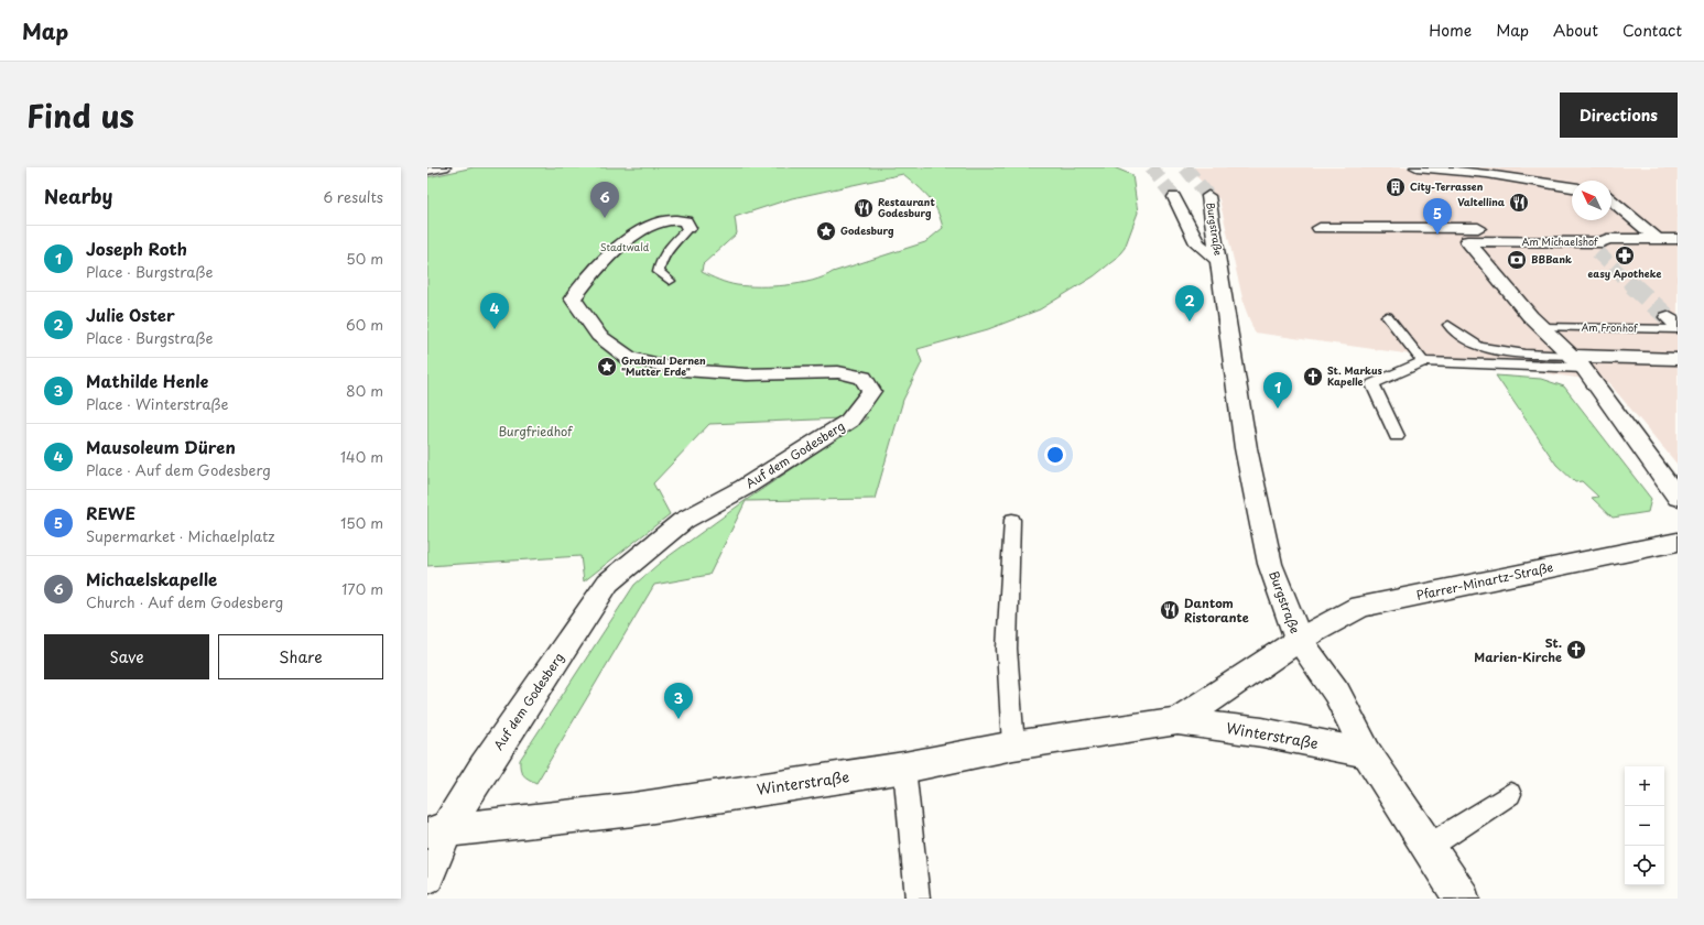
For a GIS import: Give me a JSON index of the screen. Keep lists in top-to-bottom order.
{
  "streets": {
    "street": [
      "Burgstraße",
      "Am Michaelshof",
      "Auf dem Godesberg",
      "Pfarrer-Minartz-Straße",
      "Winterstraße"
    ],
    "lane": ["Am Fronhof"]
  },
  "crossings": [
    ["Burgstraße", "Pfarrer-Minartz-Straße"],
    ["Burgstraße", "Winterstraße"],
    ["Am Michaelshof", "Am Fronhof"],
    ["Auf dem Godesberg", "Winterstraße"],
    ["Pfarrer-Minartz-Straße", "Winterstraße"]
  ],
  "parks": ["Stadtwald", "Burgfriedhof"],
  "places": {
    "building": ["City-Terrassen"],
    "restaurant": ["Valtellina", "Restaurant Godesburg", "Dantom Ristorante"],
    "place": ["Godesburg", "Grabmal Dernen \"Mutter Erde\""],
    "pharmacy": ["easy Apotheke"],
    "bank": ["BBBank"],
    "church": ["St. Markus Kapelle", "St. Marien-Kirche"]
  },
  "north": "top left",
  "page": {
    "header": "Map",
    "nav": [
      "Home",
      "Map",
      "About",
      "Contact"
    ],
    "title": "Find us",
    "buttons": [
      "Directions",
      ["Save", "Share"]
    ],
    "heading": ["Nearby", "6 results"],
    "pins": [
      "6",
      "5",
      "2",
      "4",
      "1",
      "3"
    ],
    "list": [
      {
        "mark": "1",
        "name": "Joseph Roth",
        "note": "Place · Burgstraße",
        "value": "50 m"
      },
      {
        "mark": "2",
        "name": "Julie Oster",
        "note": "Place · Burgstraße",
        "value": "60 m"
      },
      {
        "mark": "3",
        "name": "Mathilde Henle",
        "note": "Place · Winterstraße",
        "value": "80 m"
      },
      {
        "mark": "4",
        "name": "Mausoleum Düren",
        "note": "Place · Auf dem Godesberg",
        "value": "140 m"
      },
      {
        "mark": "5",
        "name": "REWE",
        "note": "Supermarket · Michaelplatz",
        "value": "150 m"
      },
      {
        "mark": "6",
        "name": "Michaelskapelle",
        "note": "Church · Auf dem Godesberg",
        "value": "170 m"
      }
    ],
    "map_buttons": ["+", "−"]
  }
}
